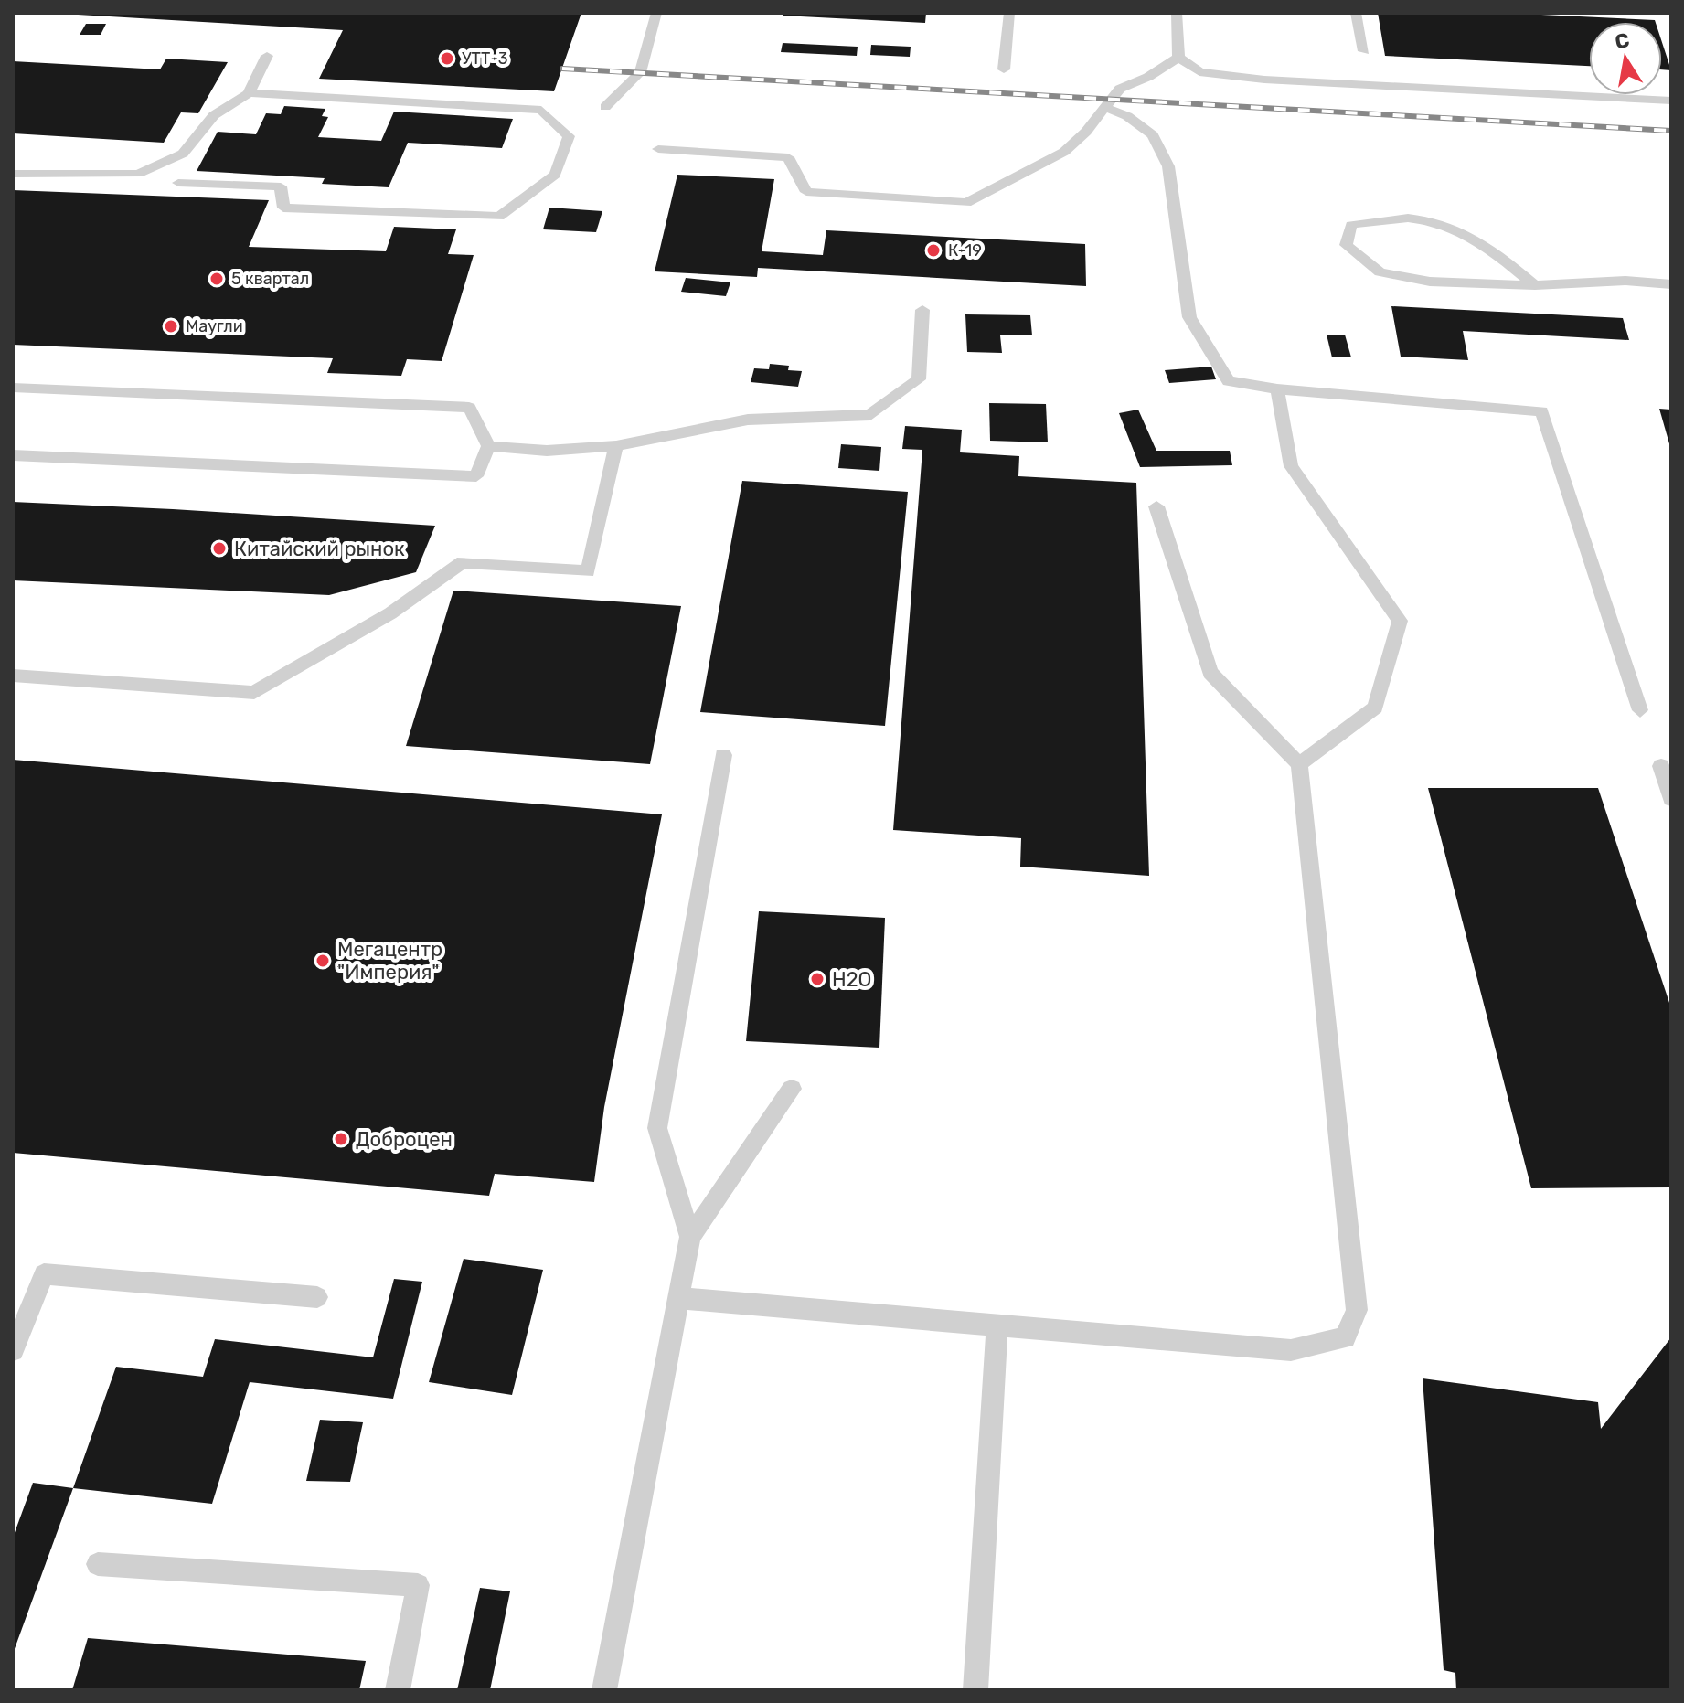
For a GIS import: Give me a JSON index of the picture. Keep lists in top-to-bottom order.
{
  "places": [
    "УТТ-3",
    "К-19",
    "5 квартал",
    "Маугли",
    "Китайский рынок",
    "Мегацентр \"Империя\"",
    "H2O",
    "Доброцен"
  ],
  "north": "top"
}
